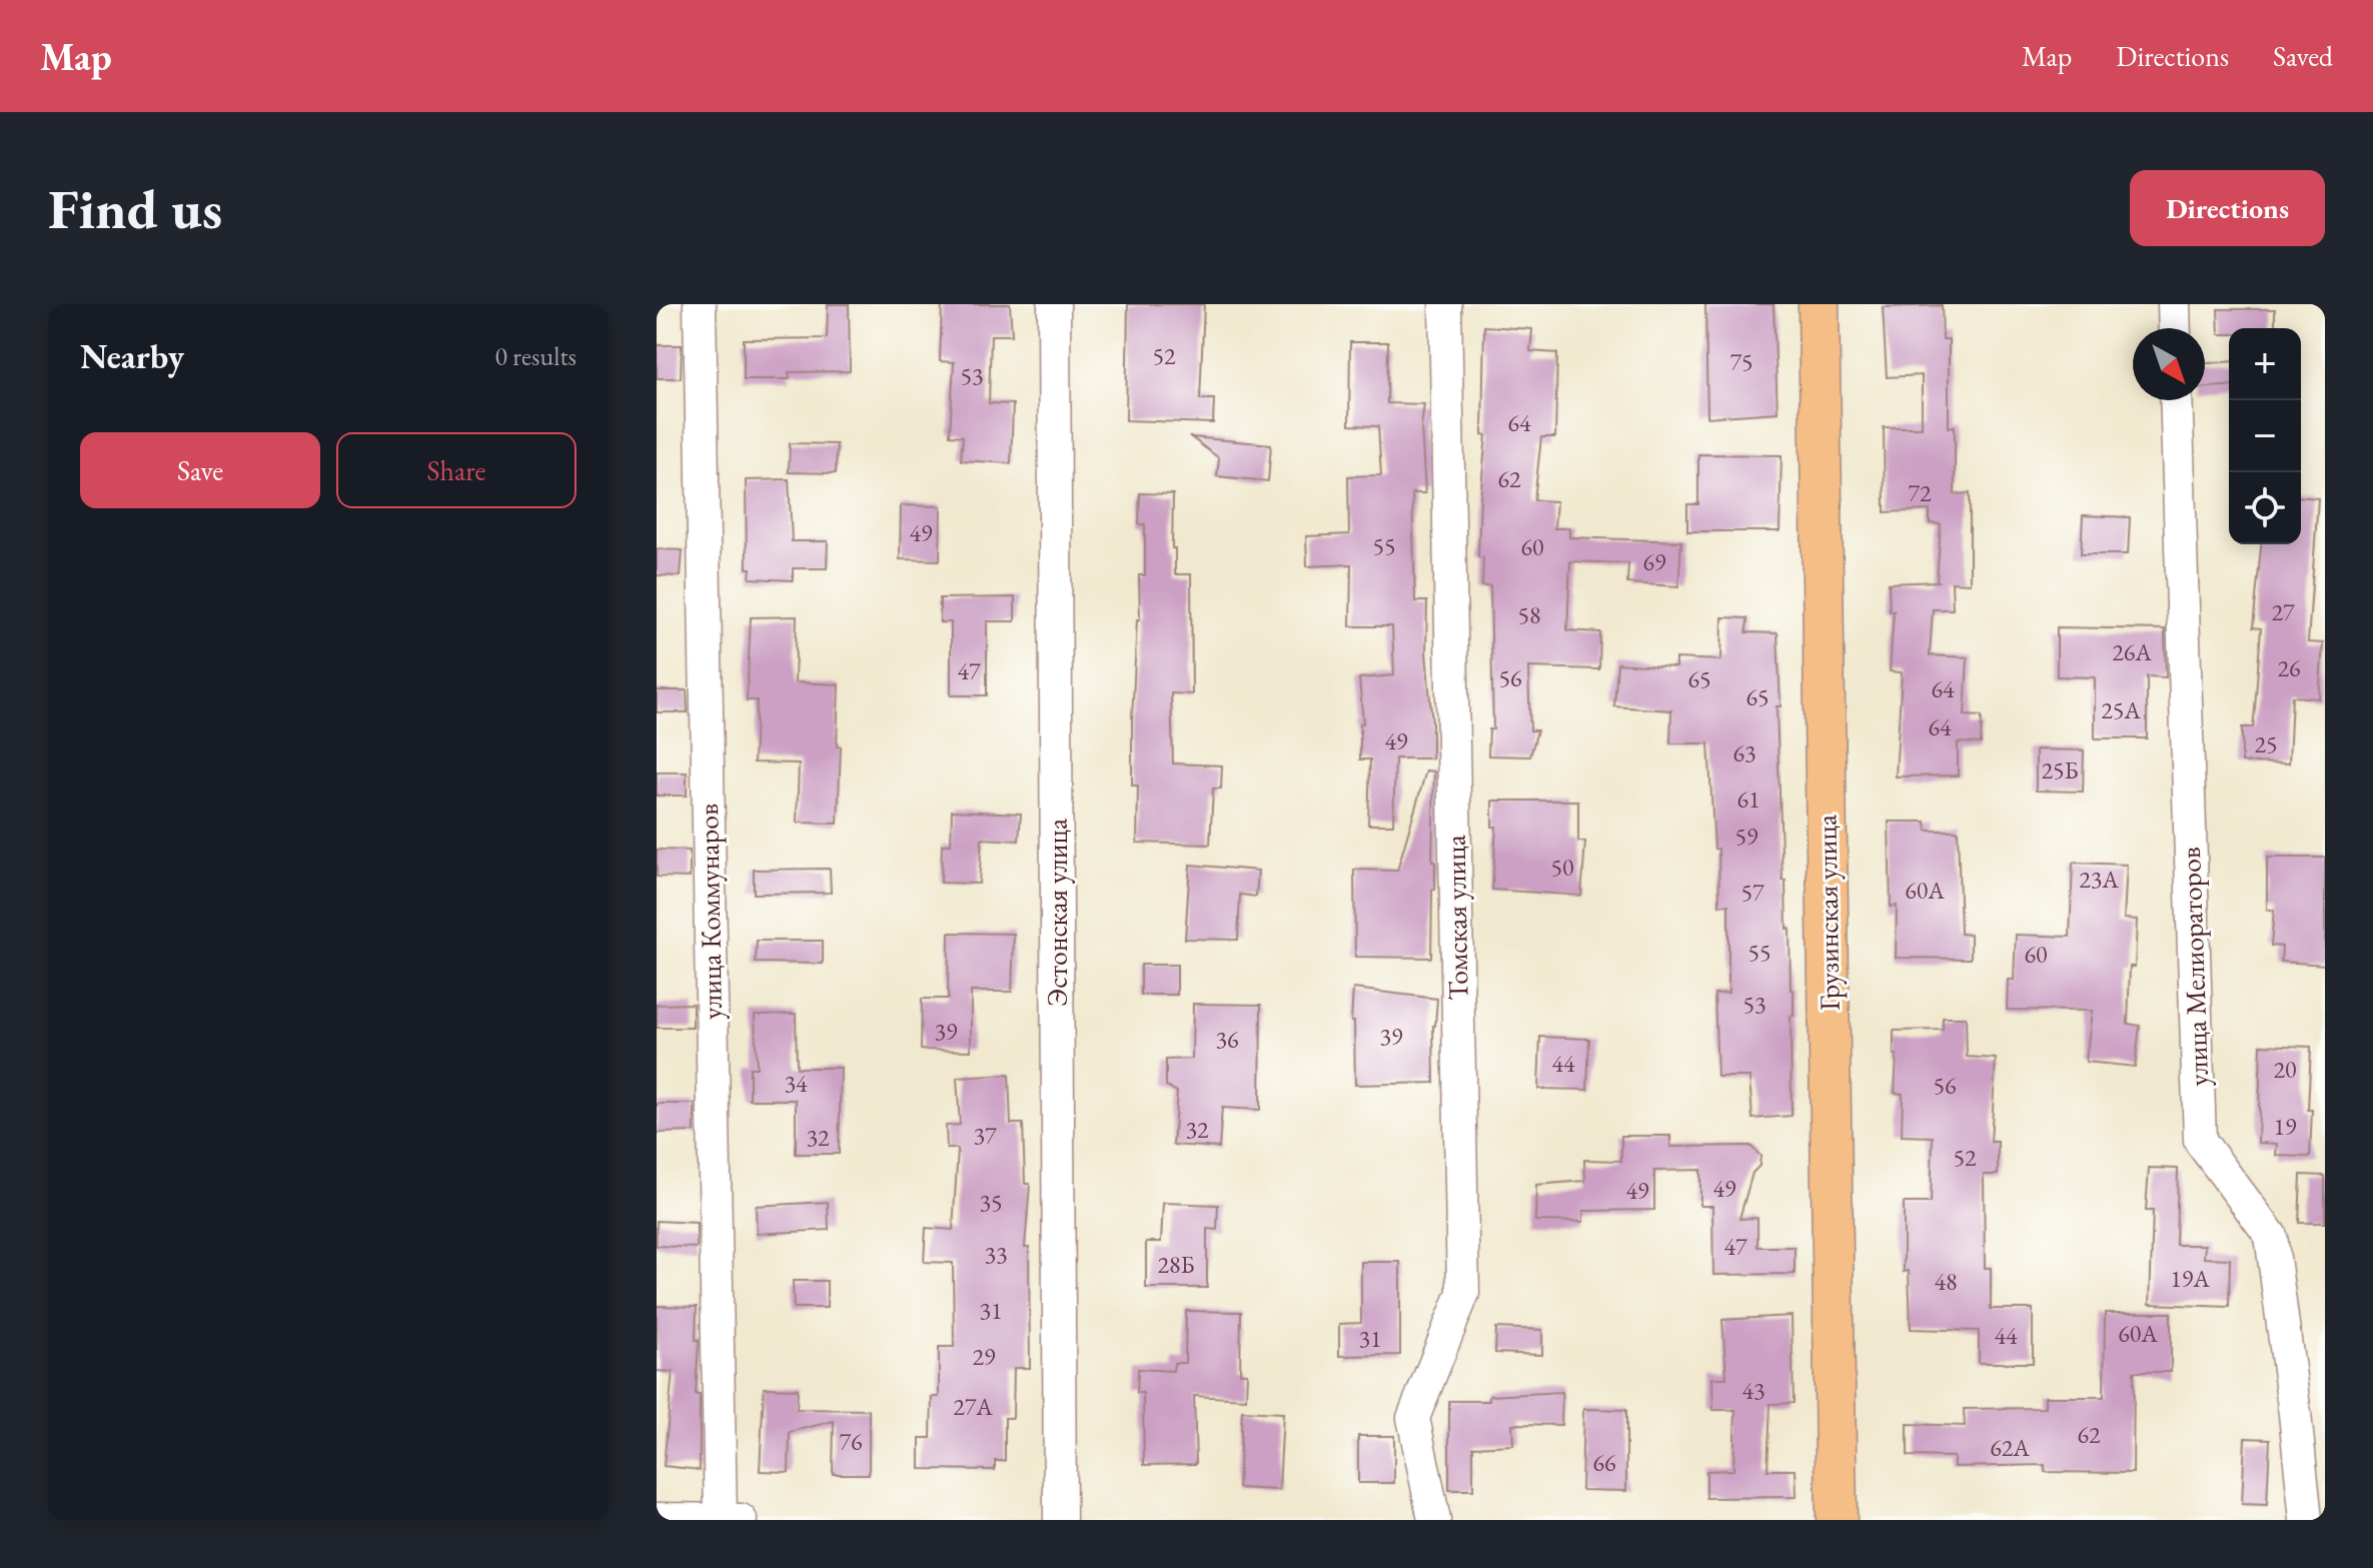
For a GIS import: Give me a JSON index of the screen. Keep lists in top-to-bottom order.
{
  "streets": {
    "main road": ["Грузинская улица"],
    "street": [
      "улица Коммунаров",
      "Эстонская улица",
      "Томская улица",
      "улица Мелиораторов"
    ]
  },
  "house_numbers": [
    "52",
    "75",
    "53",
    "64",
    "62",
    "72",
    "49",
    "55",
    "60",
    "69",
    "27",
    "58",
    "26А",
    "26",
    "47",
    "56",
    "65",
    "64",
    "65",
    "25А",
    "64",
    "49",
    "25",
    "63",
    "25Б",
    "61",
    "59",
    "50",
    "23А",
    "60А",
    "57",
    "55",
    "60",
    "53",
    "39",
    "39",
    "36",
    "44",
    "20",
    "34",
    "56",
    "19",
    "32",
    "37",
    "32",
    "52",
    "49",
    "49",
    "35",
    "47",
    "33",
    "28Б",
    "19А",
    "48",
    "31",
    "60А",
    "44",
    "31",
    "29",
    "43",
    "27А",
    "62",
    "76",
    "62А",
    "66"
  ],
  "north": "bottom right",
  "page": {
    "header": "Map",
    "nav": ["Map", "Directions", "Saved"],
    "buttons": [
      "Directions",
      ["Save", "Share"]
    ],
    "title": "Find us",
    "heading": ["Nearby", "0 results"],
    "map_buttons": ["+", "−"]
  }
}
